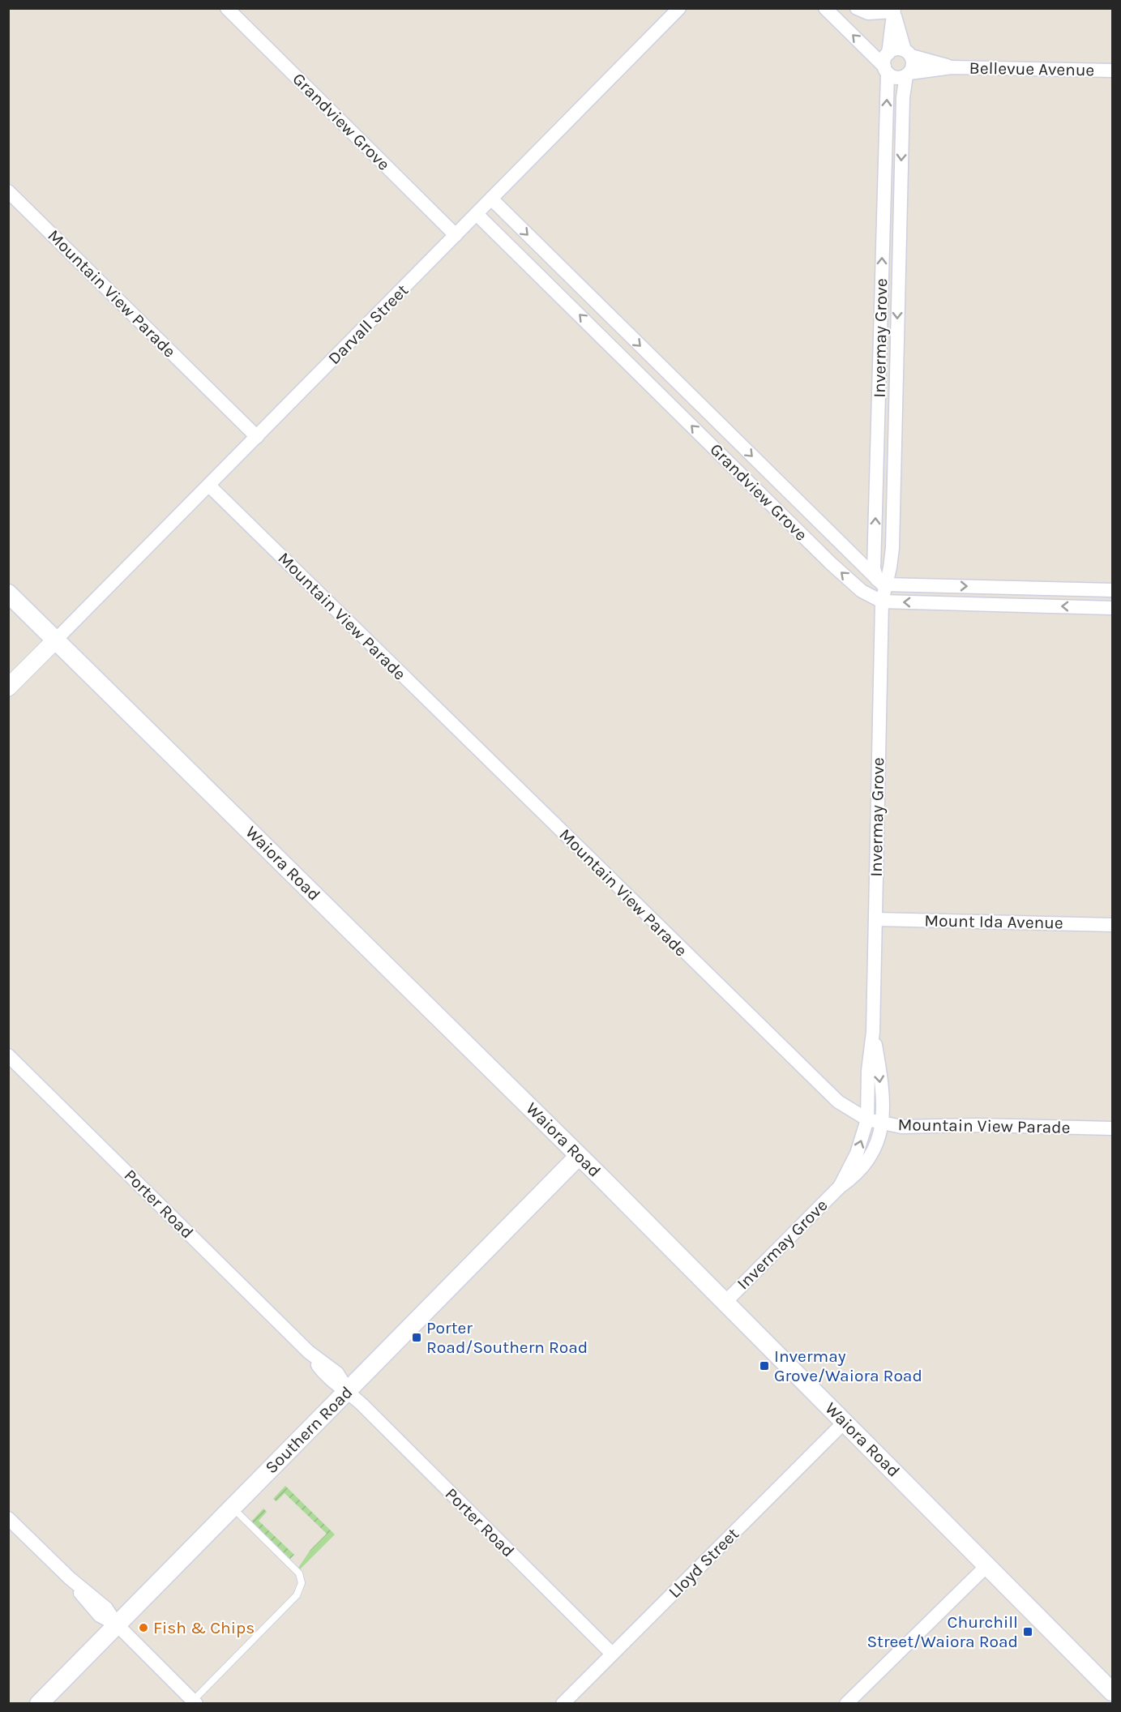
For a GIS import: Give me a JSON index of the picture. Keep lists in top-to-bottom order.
{
  "streets": {
    "main road": ["Waiora Road", "Southern Road"],
    "street": [
      "Bellevue Avenue",
      "Grandview Grove",
      "Mountain View Parade",
      "Darvall Street",
      "Invermay Grove",
      "Mount Ida Avenue",
      "Porter Road",
      "Lloyd Street"
    ]
  },
  "crossings": [
    ["Bellevue Avenue", "Invermay Grove"],
    ["Grandview Grove", "Darvall Street"],
    ["Grandview Grove", "Invermay Grove"],
    ["Mountain View Parade", "Darvall Street"],
    ["Mountain View Parade", "Invermay Grove"],
    ["Darvall Street", "Waiora Road"],
    ["Invermay Grove", "Waiora Road"],
    ["Invermay Grove", "Mount Ida Avenue"],
    ["Waiora Road", "Southern Road"],
    ["Waiora Road", "Lloyd Street"],
    ["Porter Road", "Southern Road"],
    ["Porter Road", "Lloyd Street"]
  ],
  "places": {
    "transit": ["Porter Road/Southern Road", "Invermay Grove/Waiora Road", "Churchill Street/Waiora Road"],
    "other": ["Fish & Chips"]
  }
}
